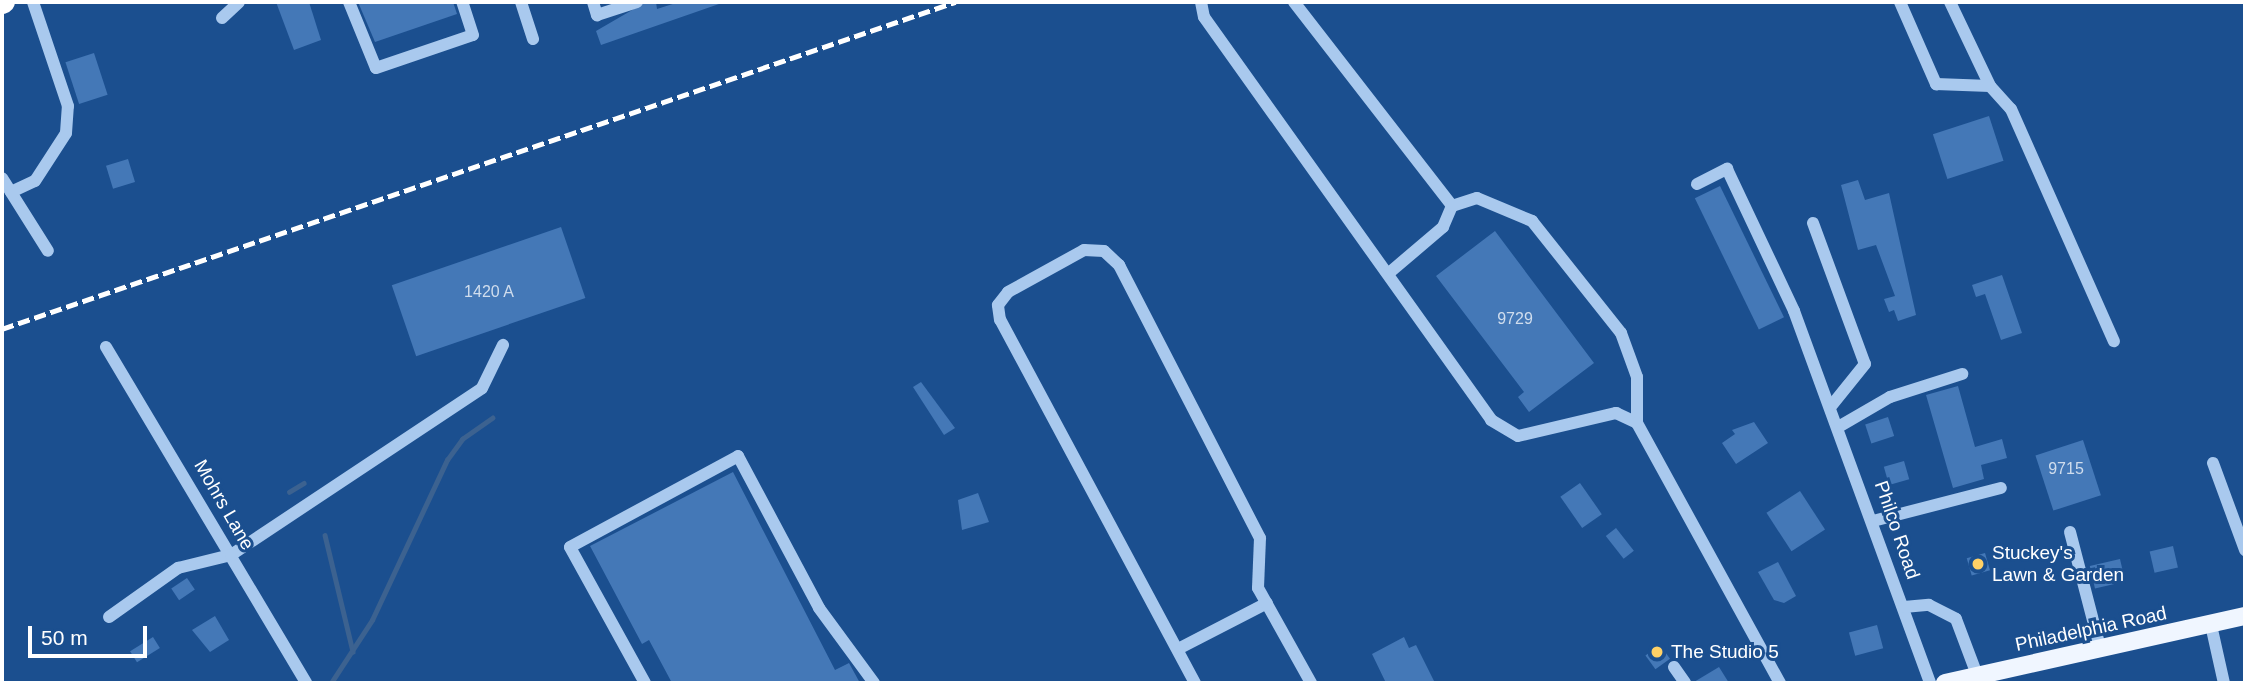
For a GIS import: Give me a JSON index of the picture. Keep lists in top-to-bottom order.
{
  "streets": {
    "main road": ["Philadelphia Road"],
    "street": ["Mohrs Lane", "Philco Road"]
  },
  "places": ["Stuckey's Lawn & Garden", "The Studio 5"],
  "house_numbers": ["1420 A", "9729", "9715"],
  "scale_bar": "50 m"
}
